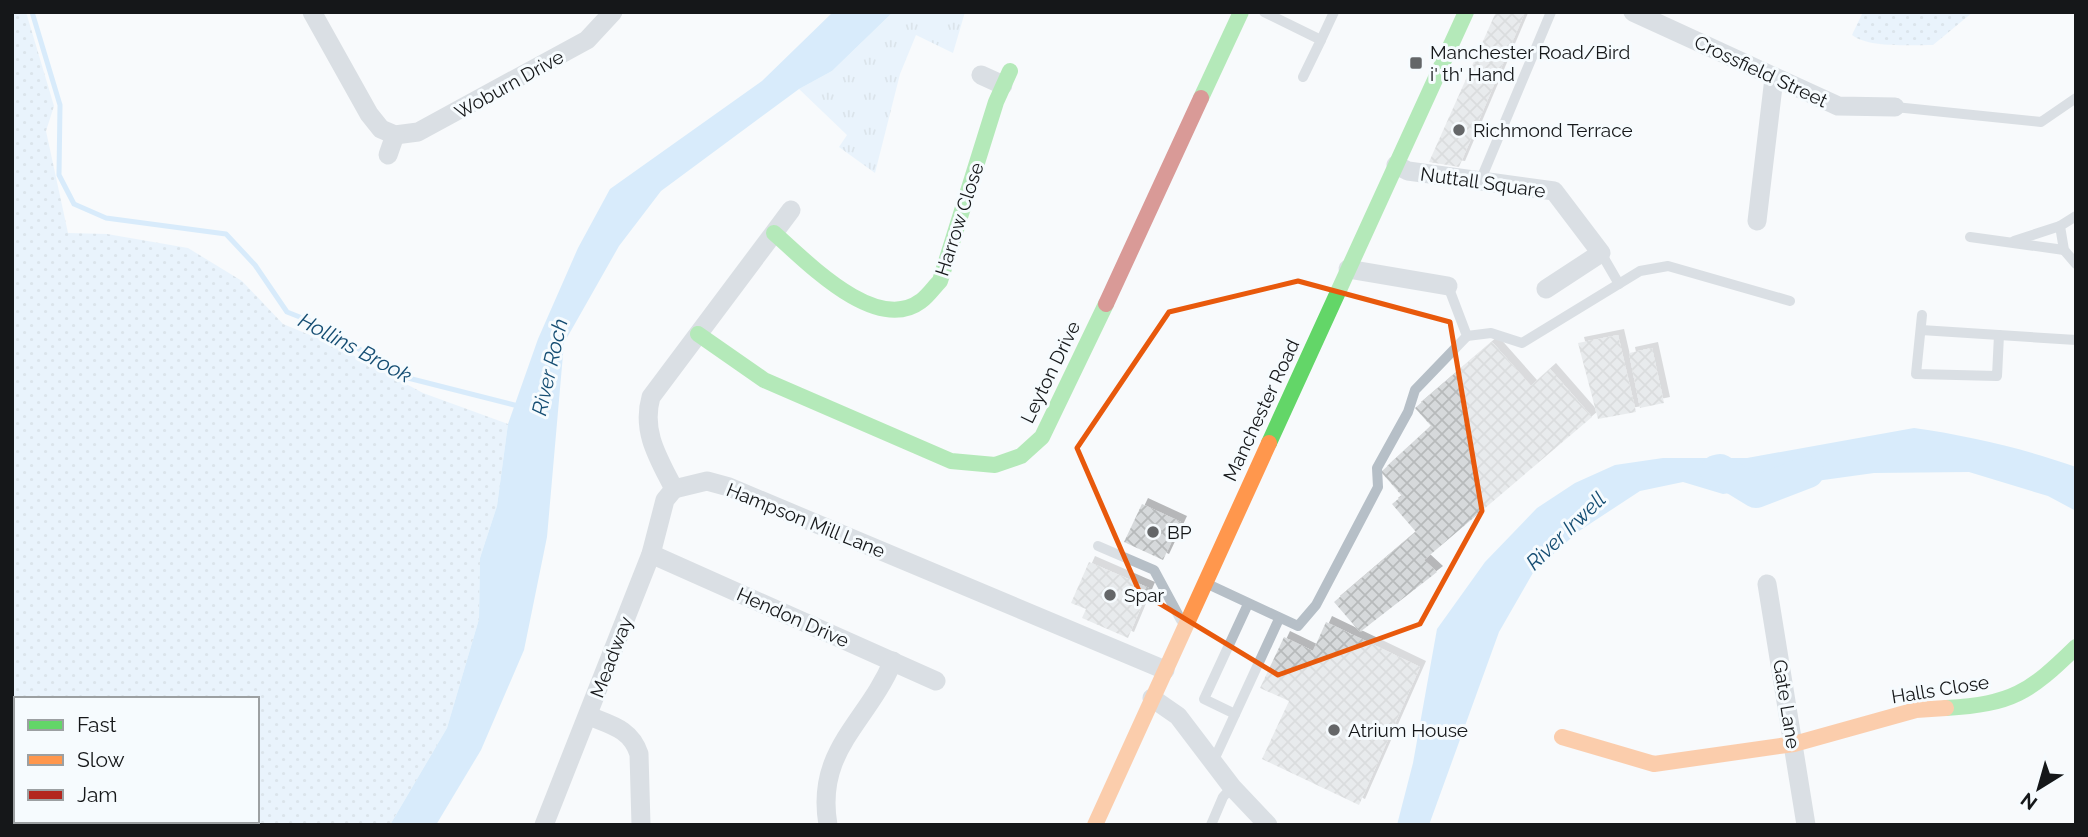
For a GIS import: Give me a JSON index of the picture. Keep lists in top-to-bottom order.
{
  "streets": {
    "main road": [
      "Harrow Close",
      "Leyton Drive",
      "Manchester Road",
      "Halls Close"
    ],
    "street": [
      "Crossfield Street",
      "Woburn Drive",
      "Nuttall Square",
      "Hampson Mill Lane",
      "Hendon Drive",
      "Meadway",
      "Gate Lane"
    ]
  },
  "crossings": [
    ["Nuttall Square", "Manchester Road"],
    ["Manchester Road", "Hampson Mill Lane"],
    ["Hampson Mill Lane", "Meadway"],
    ["Hendon Drive", "Meadway"],
    ["Halls Close", "Gate Lane"]
  ],
  "water": ["Hollins Brook", "River Roch", "River Irwell"],
  "places": {
    "transit": ["Manchester Road/Bird i' th' Hand"],
    "other": [
      "Richmond Terrace",
      "BP",
      "Spar",
      "Atrium House"
    ]
  },
  "legend": ["Fast", "Slow", "Jam"],
  "north": "bottom left"
}
